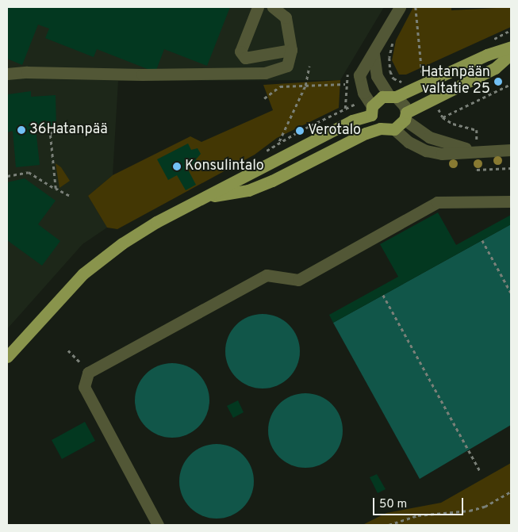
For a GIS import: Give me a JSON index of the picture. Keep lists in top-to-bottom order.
{
  "places": [
    "Hatanpään valtatie 25",
    "36Hatanpää",
    "Verotalo",
    "Konsulintalo"
  ],
  "scale_bar": "50 m"
}
